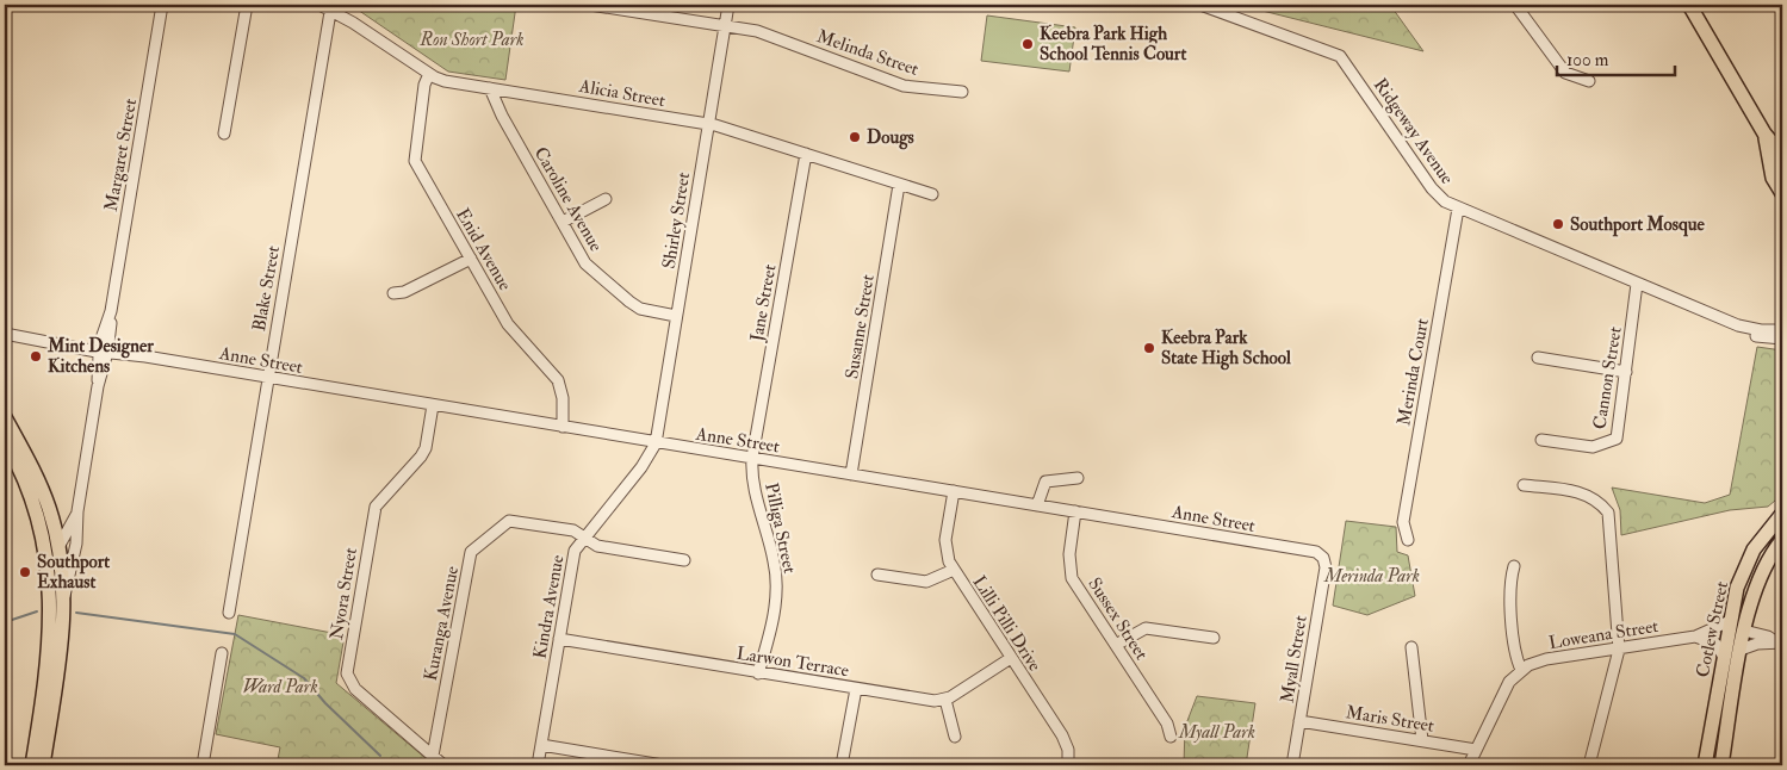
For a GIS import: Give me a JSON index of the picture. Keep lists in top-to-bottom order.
{
  "streets": {
    "main road": ["Cotlew Street"],
    "street": [
      "Melinda Street",
      "Alicia Street",
      "Ridgeway Avenue",
      "Margaret Street",
      "Caroline Avenue",
      "Shirley Street",
      "Enid Avenue",
      "Blake Street",
      "Jane Street",
      "Susanne Street",
      "Anne Street",
      "Merinda Court",
      "Cannon Street",
      "Pilliga Street",
      "Nyora Street",
      "Kindra Avenue",
      "Sussex Street",
      "Kuranga Avenue",
      "Lilli Pilli Drive",
      "Loweana Street",
      "Myall Street",
      "Larwon Terrace",
      "Maris Street"
    ]
  },
  "crossings": [
    ["Melinda Street", "Shirley Street"],
    ["Alicia Street", "Caroline Avenue"],
    ["Alicia Street", "Shirley Street"],
    ["Alicia Street", "Enid Avenue"],
    ["Alicia Street", "Blake Street"],
    ["Alicia Street", "Jane Street"],
    ["Alicia Street", "Susanne Street"],
    ["Ridgeway Avenue", "Merinda Court"],
    ["Ridgeway Avenue", "Cannon Street"],
    ["Margaret Street", "Anne Street"],
    ["Caroline Avenue", "Shirley Street"],
    ["Shirley Street", "Anne Street"],
    ["Shirley Street", "Kindra Avenue"],
    ["Enid Avenue", "Anne Street"],
    ["Blake Street", "Anne Street"],
    ["Jane Street", "Anne Street"],
    ["Jane Street", "Pilliga Street"],
    ["Susanne Street", "Anne Street"],
    ["Anne Street", "Pilliga Street"],
    ["Anne Street", "Nyora Street"],
    ["Anne Street", "Kindra Avenue"],
    ["Anne Street", "Sussex Street"],
    ["Anne Street", "Lilli Pilli Drive"],
    ["Anne Street", "Myall Street"],
    ["Pilliga Street", "Larwon Terrace"],
    ["Nyora Street", "Kuranga Avenue"],
    ["Kindra Avenue", "Kuranga Avenue"],
    ["Kindra Avenue", "Larwon Terrace"],
    ["Cotlew Street", "Loweana Street"],
    ["Myall Street", "Maris Street"]
  ],
  "parks": [
    "Ron Short Park",
    "Merinda Park",
    "Ward Park",
    "Myall Park"
  ],
  "places": [
    "Keebra Park High School Tennis Court",
    "Dougs",
    "Southport Mosque",
    "Keebra Park State High School",
    "Mint Designer Kitchens",
    "Southport Exhaust"
  ],
  "scale_bar": "100 m"
}
